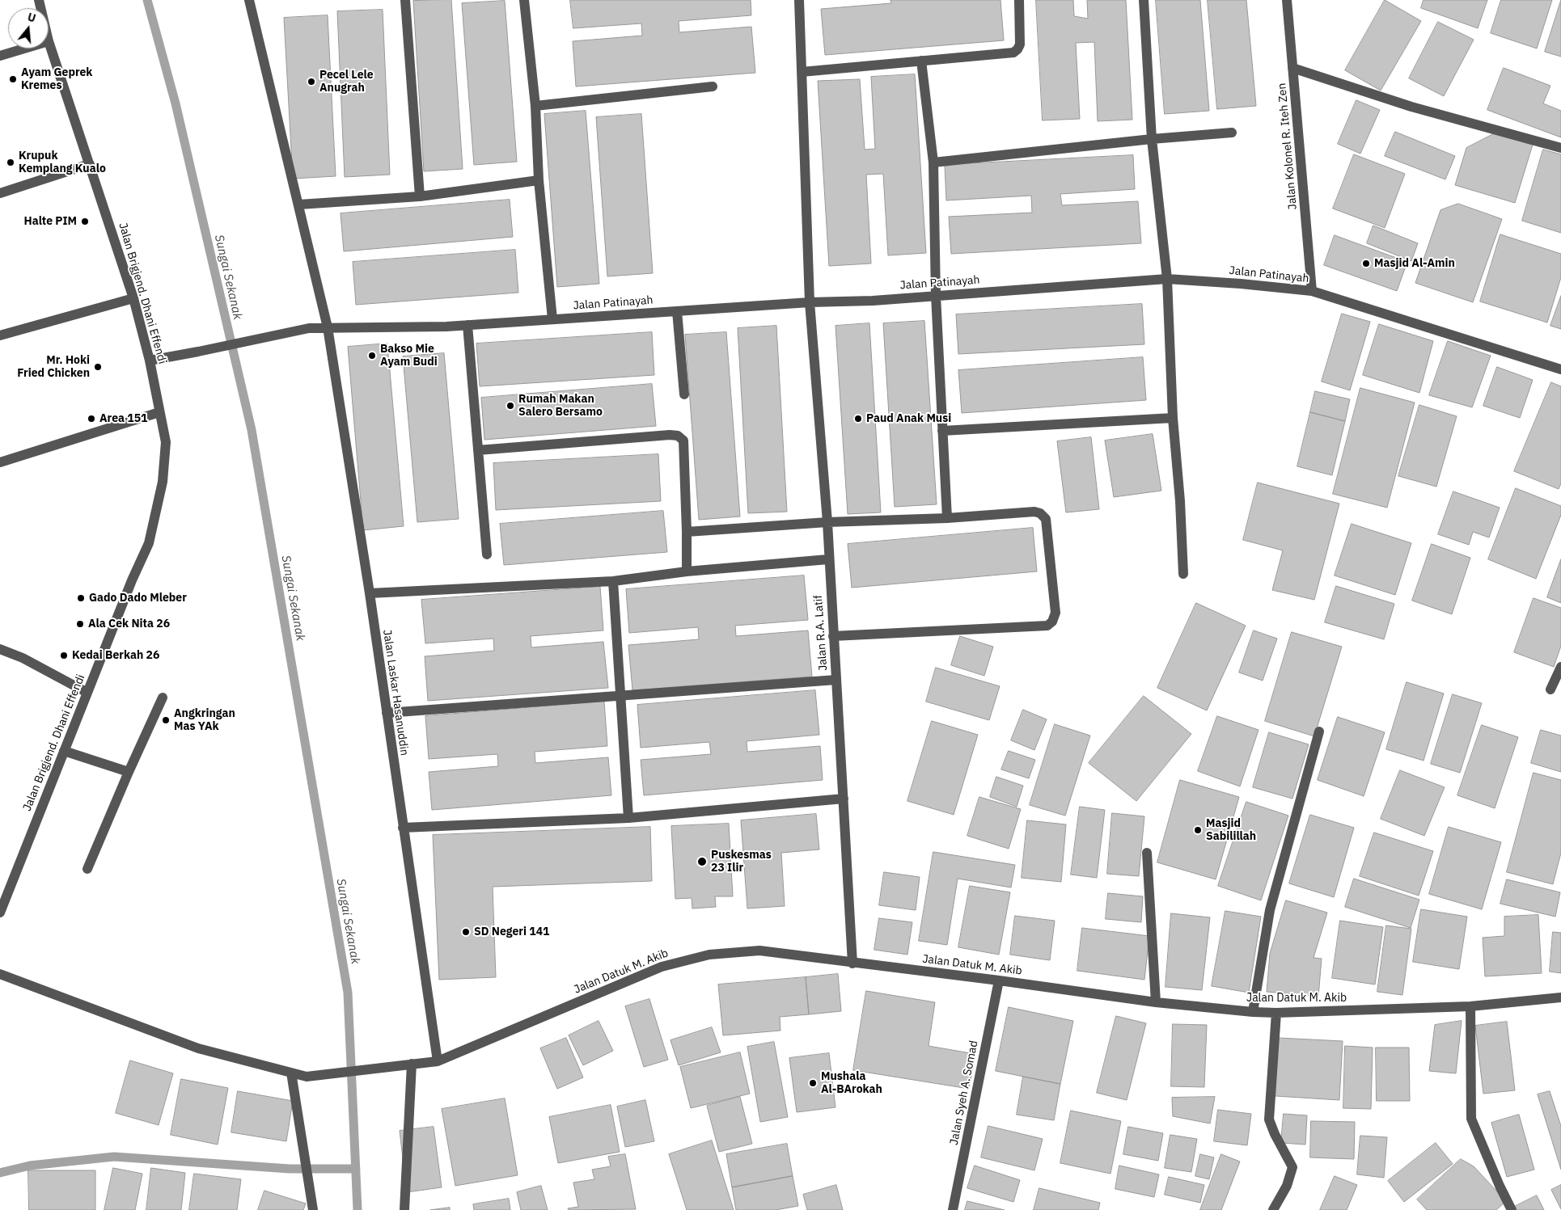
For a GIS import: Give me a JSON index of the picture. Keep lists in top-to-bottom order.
{
  "streets": {
    "street": [
      "Jalan Kolonel R. Iteh Zen",
      "Jalan Patinayah",
      "Jalan Brigjend. Dhani Effendi",
      "Jalan R.A. Latif",
      "Jalan Laskar Hasanuddin",
      "Jalan Datuk M. Akib",
      "Jalan Syeh A. Somad"
    ]
  },
  "crossings": [
    ["Jalan Kolonel R. Iteh Zen", "Jalan Patinayah"],
    ["Jalan Patinayah", "Jalan Brigjend. Dhani Effendi"],
    ["Jalan Patinayah", "Jalan R.A. Latif"],
    ["Jalan Patinayah", "Jalan Laskar Hasanuddin"],
    ["Jalan R.A. Latif", "Jalan Datuk M. Akib"],
    ["Jalan Laskar Hasanuddin", "Jalan Datuk M. Akib"],
    ["Jalan Datuk M. Akib", "Jalan Syeh A. Somad"]
  ],
  "water": ["Sungai Sekanak"],
  "places": [
    "Ayam Geprek Kremes",
    "Pecel Lele Anugrah",
    "Krupuk Kemplang Kualo",
    "Halte PIM",
    "Masjid Al-Amin",
    "Bakso Mie Ayam Budi",
    "Mr. Hoki Fried Chicken",
    "Rumah Makan Salero Bersamo",
    "Area 151",
    "Paud Anak Musi",
    "Gado Dado Mleber",
    "Ala Cek Nita 26",
    "Kedai Berkah 26",
    "Angkringan Mas YAk",
    "Masjid Sabilillah",
    "Puskesmas 23 Ilir",
    "SD Negeri 141",
    "Mushala Al-BArokah"
  ],
  "north": "top"
}
